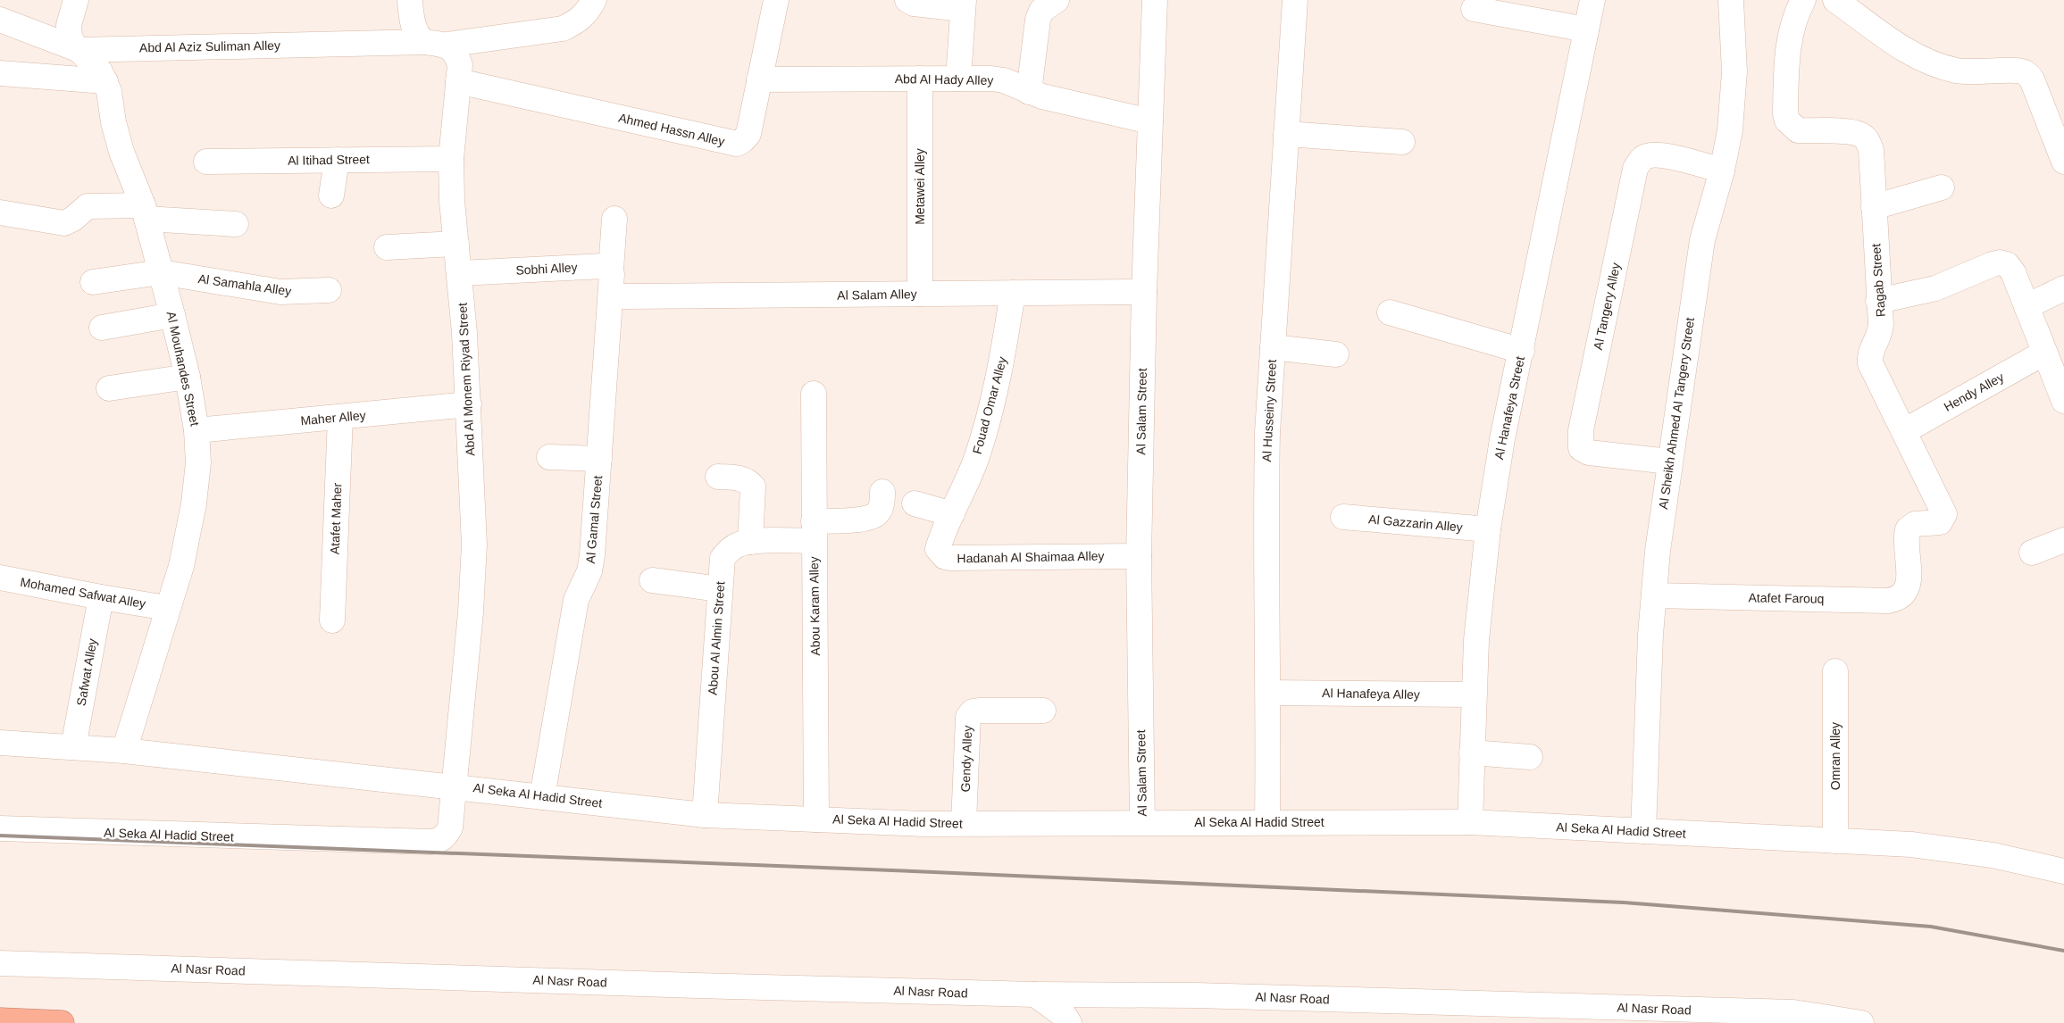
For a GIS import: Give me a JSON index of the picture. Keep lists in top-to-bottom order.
{
  "streets": {
    "street": [
      "Abd Al Aziz Suliman Alley",
      "Abd Al Hady Alley",
      "Ahmed Hassn Alley",
      "Al Itihad Street",
      "Metawei Alley",
      "Sobhi Alley",
      "Ragab Street",
      "Al Samahla Alley",
      "Al Salam Alley",
      "Al Tangery Alley",
      "Al Mouhandes Street",
      "Abd Al Monem Riyad Street",
      "Hendy Alley",
      "Fouad Omar Alley",
      "Al Hanafeya Street",
      "Al Husseiny Street",
      "Al Salam Street",
      "Al Sheikh Ahmed Al Tangery Street",
      "Maher Alley",
      "Atafet Maher",
      "Al Gamal Street",
      "Al Gazzarin Alley",
      "Hadanah Al Shaimaa Alley",
      "Mohamed Safwat Alley",
      "Atafet Farouq",
      "Abou Karam Alley",
      "Abou Al Almin Street",
      "Safwat Alley",
      "Al Hanafeya Alley",
      "Omran Alley",
      "Gendy Alley",
      "Al Seka Al Hadid Street",
      "Al Nasr Road"
    ]
  },
  "crossings": [
    ["Abd Al Aziz Suliman Alley", "Al Mouhandes Street"],
    ["Abd Al Aziz Suliman Alley", "Abd Al Monem Riyad Street"],
    ["Abd Al Hady Alley", "Ahmed Hassn Alley"],
    ["Abd Al Hady Alley", "Metawei Alley"],
    ["Abd Al Hady Alley", "Al Salam Street"],
    ["Ahmed Hassn Alley", "Abd Al Monem Riyad Street"],
    ["Al Itihad Street", "Abd Al Monem Riyad Street"],
    ["Metawei Alley", "Al Salam Alley"],
    ["Sobhi Alley", "Al Salam Alley"],
    ["Sobhi Alley", "Abd Al Monem Riyad Street"],
    ["Sobhi Alley", "Al Gamal Street"],
    ["Ragab Street", "Hendy Alley"],
    ["Ragab Street", "Atafet Farouq"],
    ["Al Samahla Alley", "Al Mouhandes Street"],
    ["Al Salam Alley", "Fouad Omar Alley"],
    ["Al Salam Alley", "Al Salam Street"],
    ["Al Salam Alley", "Al Gamal Street"],
    ["Al Tangery Alley", "Al Sheikh Ahmed Al Tangery Street"],
    ["Al Mouhandes Street", "Maher Alley"],
    ["Al Mouhandes Street", "Mohamed Safwat Alley"],
    ["Al Mouhandes Street", "Al Seka Al Hadid Street"],
    ["Abd Al Monem Riyad Street", "Maher Alley"],
    ["Abd Al Monem Riyad Street", "Al Seka Al Hadid Street"],
    ["Fouad Omar Alley", "Hadanah Al Shaimaa Alley"],
    ["Al Hanafeya Street", "Al Gazzarin Alley"],
    ["Al Hanafeya Street", "Al Hanafeya Alley"],
    ["Al Hanafeya Street", "Al Seka Al Hadid Street"],
    ["Al Husseiny Street", "Al Hanafeya Alley"],
    ["Al Husseiny Street", "Al Seka Al Hadid Street"],
    ["Al Salam Street", "Hadanah Al Shaimaa Alley"],
    ["Al Salam Street", "Al Seka Al Hadid Street"],
    ["Al Sheikh Ahmed Al Tangery Street", "Atafet Farouq"],
    ["Al Sheikh Ahmed Al Tangery Street", "Al Seka Al Hadid Street"],
    ["Maher Alley", "Atafet Maher"],
    ["Al Gamal Street", "Al Seka Al Hadid Street"],
    ["Mohamed Safwat Alley", "Safwat Alley"],
    ["Abou Karam Alley", "Abou Al Almin Street"],
    ["Abou Karam Alley", "Al Seka Al Hadid Street"],
    ["Abou Al Almin Street", "Al Seka Al Hadid Street"],
    ["Safwat Alley", "Al Seka Al Hadid Street"],
    ["Omran Alley", "Al Seka Al Hadid Street"],
    ["Gendy Alley", "Al Seka Al Hadid Street"]
  ]
}
